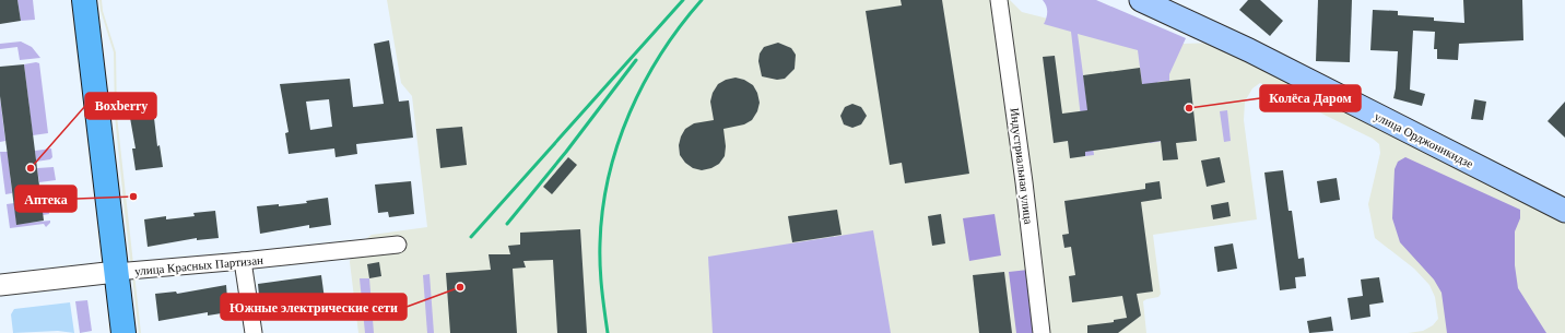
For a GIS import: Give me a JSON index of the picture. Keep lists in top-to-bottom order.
{
  "streets": {
    "main road": ["улица Орджоникидзе"],
    "street": ["Индустриальная улица", "улица Красных Партизан"]
  },
  "places": [
    "Колёса Даром",
    "Boxberry",
    "Аптека",
    "Южные электрические сети"
  ]
}
